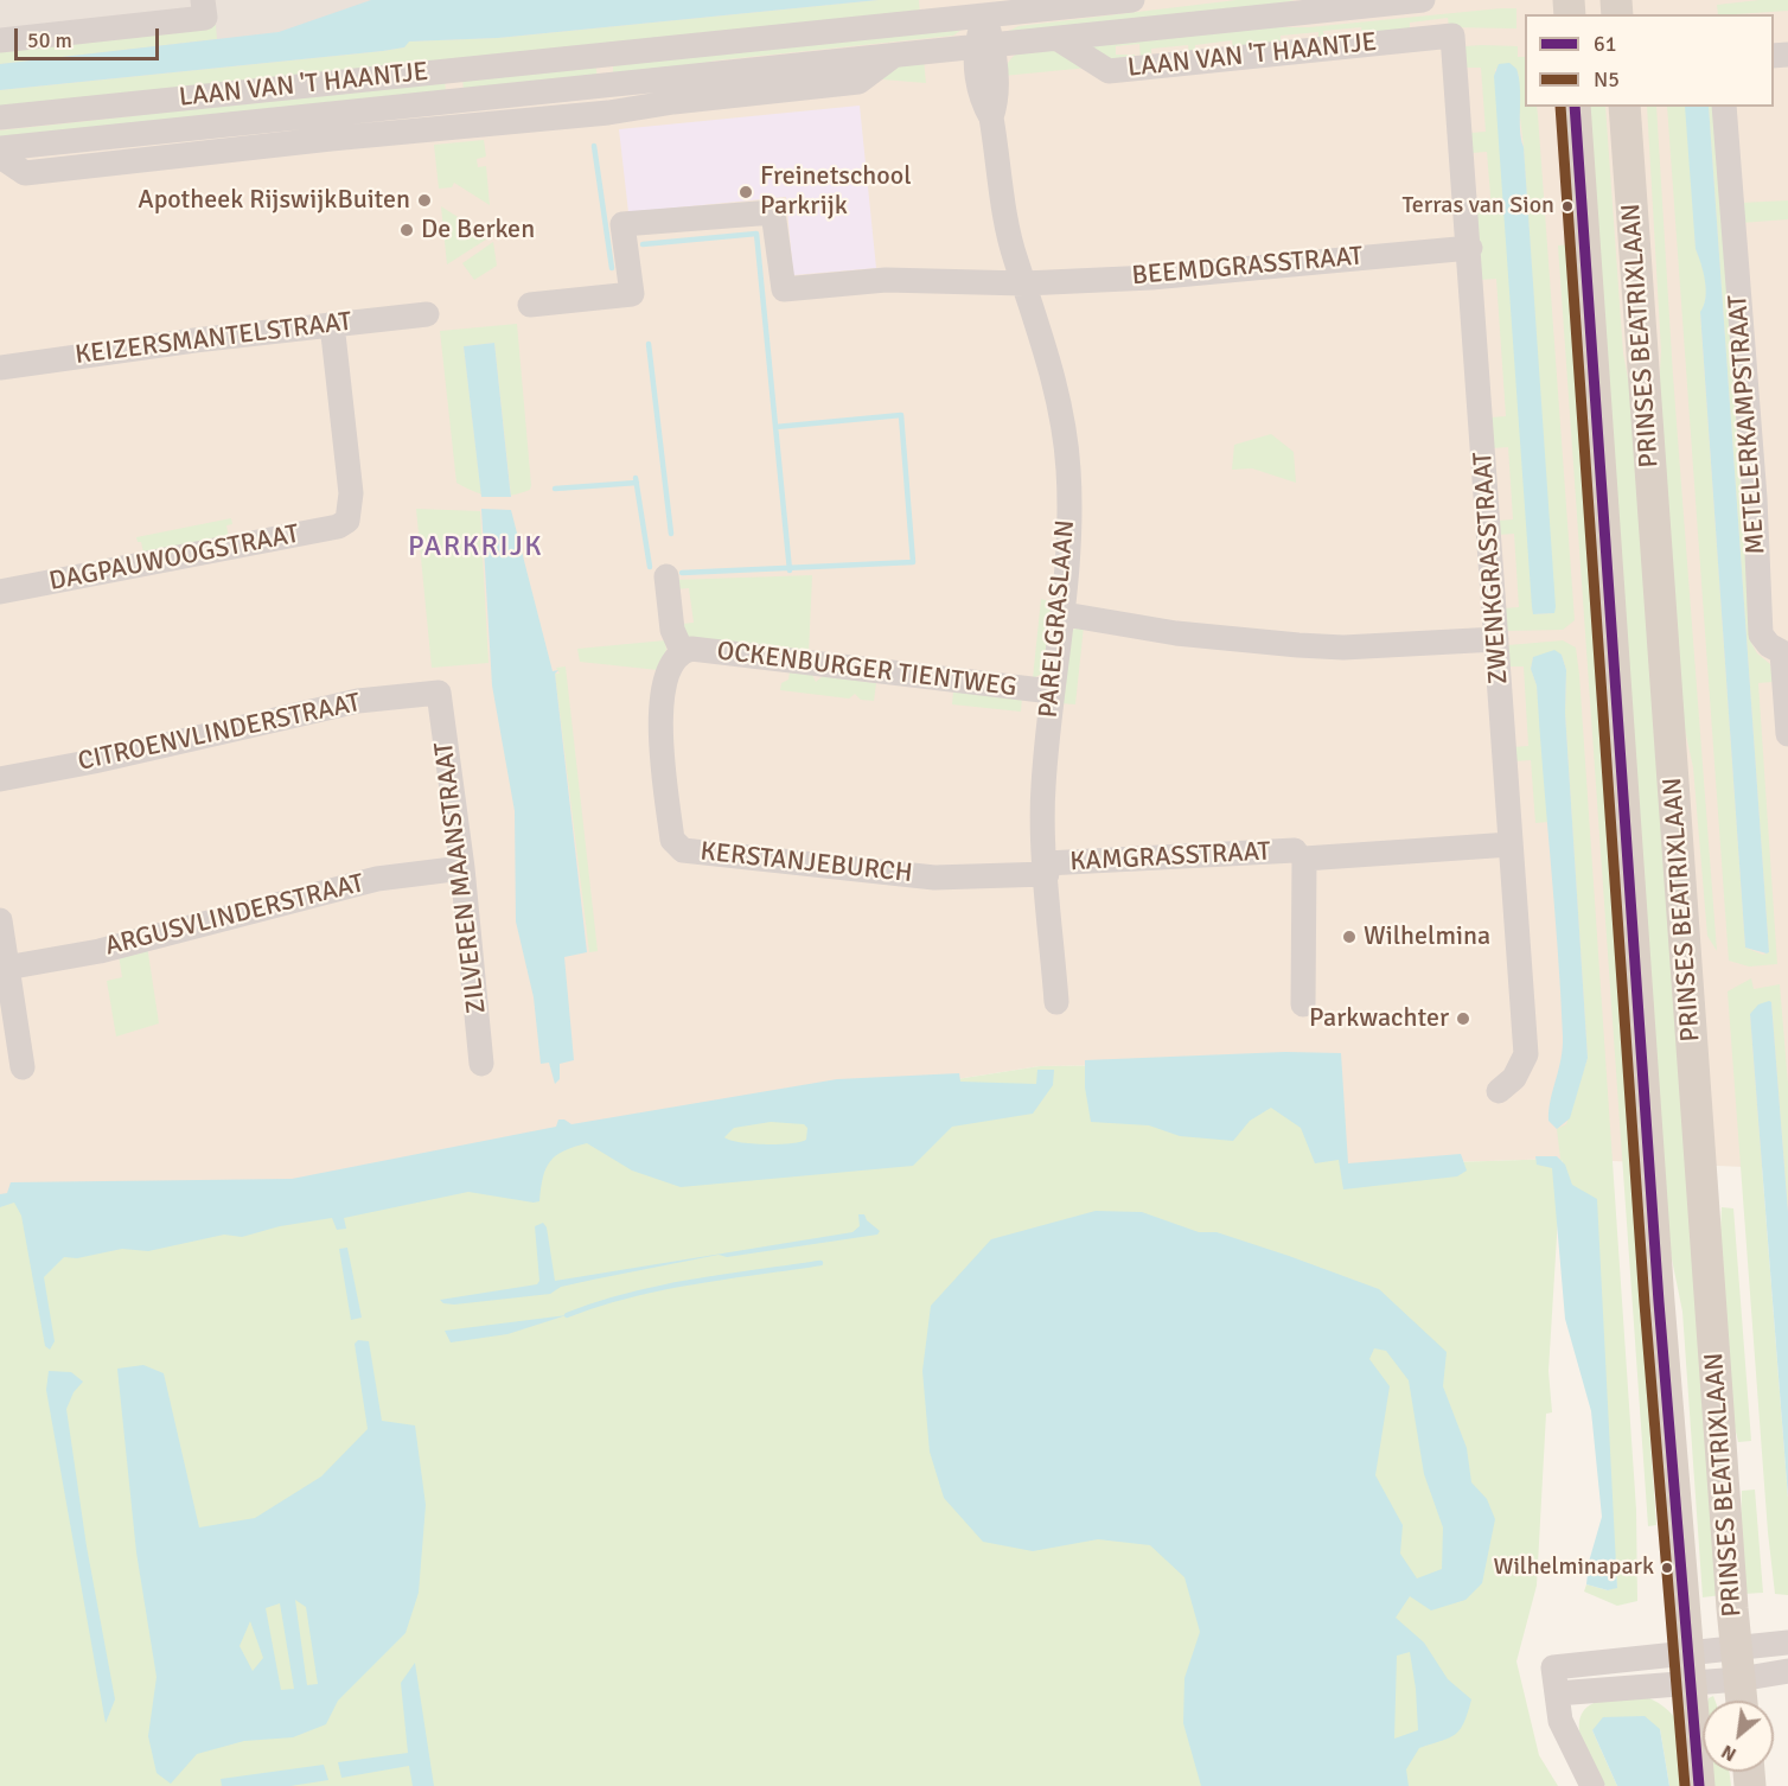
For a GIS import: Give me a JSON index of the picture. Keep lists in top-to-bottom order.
{
  "streets": {
    "main road": ["PRINSES BEATRIXLAAN"],
    "street": [
      "LAAN VAN 'T HAANTJE",
      "BEEMDGRASSTRAAT",
      "KEIZERSMANTELSTRAAT",
      "METELERKAMPSTRAAT",
      "DAGPAUWOOGSTRAAT",
      "ZWENKGRASSTRAAT",
      "PARELGRASLAAN",
      "OCKENBURGER TIENTWEG",
      "CITROENVLINDERSTRAAT",
      "KAMGRASSTRAAT",
      "KERSTANJEBURCH",
      "ZILVEREN MAANSTRAAT",
      "ARGUSVLINDERSTRAAT"
    ]
  },
  "crossings": [
    ["LAAN VAN 'T HAANTJE", "ZWENKGRASSTRAAT"],
    ["LAAN VAN 'T HAANTJE", "PARELGRASLAAN"],
    ["BEEMDGRASSTRAAT", "ZWENKGRASSTRAAT"],
    ["BEEMDGRASSTRAAT", "PARELGRASLAAN"],
    ["KEIZERSMANTELSTRAAT", "DAGPAUWOOGSTRAAT"],
    ["ZWENKGRASSTRAAT", "KAMGRASSTRAAT"],
    ["PARELGRASLAAN", "OCKENBURGER TIENTWEG"],
    ["PARELGRASLAAN", "KAMGRASSTRAAT"],
    ["PARELGRASLAAN", "KERSTANJEBURCH"],
    ["OCKENBURGER TIENTWEG", "KERSTANJEBURCH"],
    ["CITROENVLINDERSTRAAT", "ZILVEREN MAANSTRAAT"],
    ["KAMGRASSTRAAT", "KERSTANJEBURCH"],
    ["ZILVEREN MAANSTRAAT", "ARGUSVLINDERSTRAAT"]
  ],
  "districts": ["PARKRIJK"],
  "places": [
    "Freinetschool Parkrijk",
    "Apotheek RijswijkBuiten",
    "Terras van Sion",
    "De Berken",
    "Wilhelmina",
    "Parkwachter",
    "Wilhelminapark"
  ],
  "lines": ["transit line 61", "transit line N5"],
  "legend": ["61", "N5"],
  "scale_bar": "50 m",
  "north": "bottom left"
}
